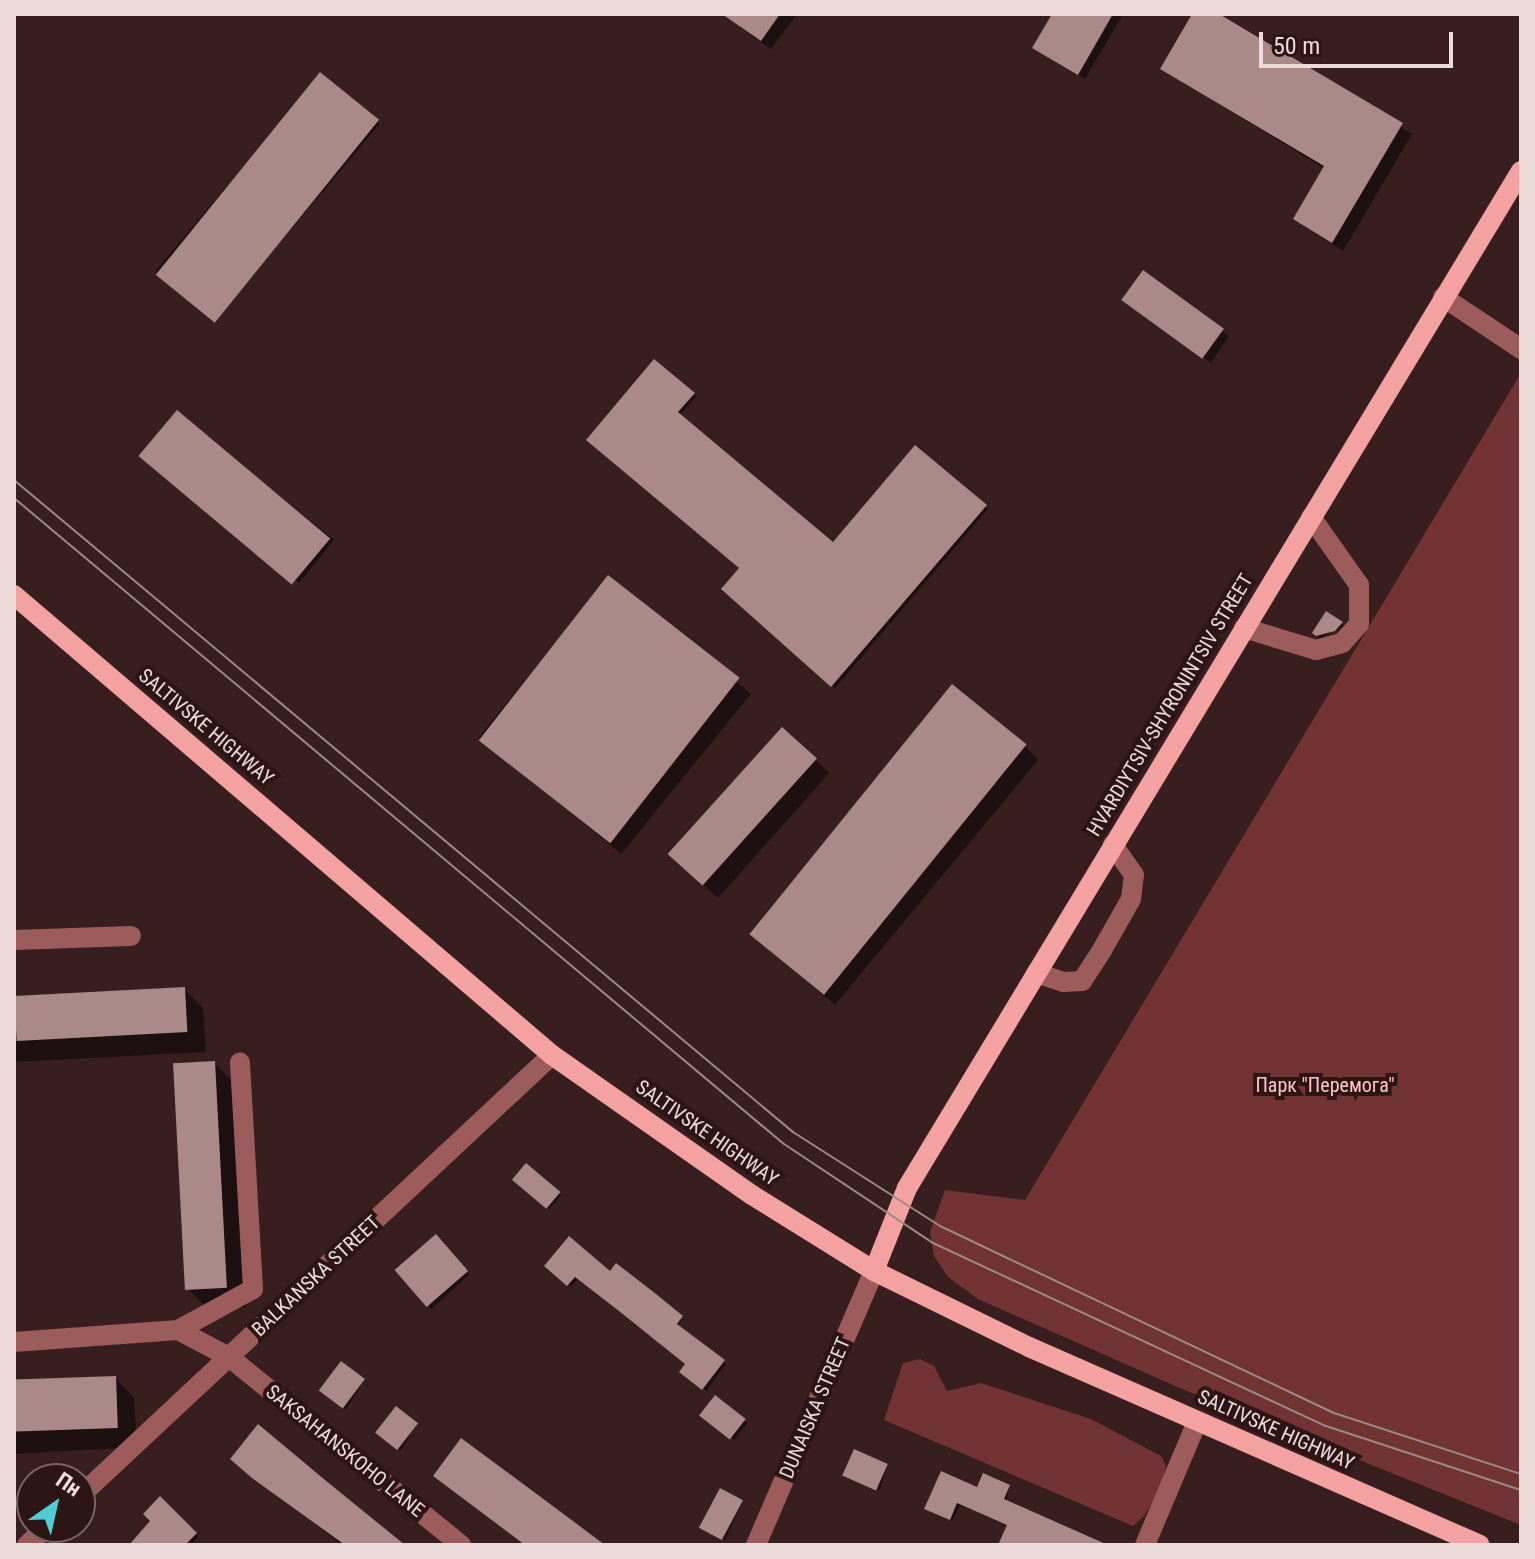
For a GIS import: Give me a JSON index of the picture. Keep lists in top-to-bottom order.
{
  "streets": {
    "main road": ["HVARDIYTSIV-SHYRONINTSIV STREET", "SALTIVSKE HIGHWAY"],
    "street": ["BALKANSKA STREET", "DUNAISKA STREET", "SAKSAHANSKOHO LANE"]
  },
  "crossings": [
    ["HVARDIYTSIV-SHYRONINTSIV STREET", "SALTIVSKE HIGHWAY"],
    ["HVARDIYTSIV-SHYRONINTSIV STREET", "DUNAISKA STREET"],
    ["SALTIVSKE HIGHWAY", "BALKANSKA STREET"],
    ["SALTIVSKE HIGHWAY", "DUNAISKA STREET"],
    ["BALKANSKA STREET", "SAKSAHANSKOHO LANE"]
  ],
  "parks": ["Парк \"Перемога\""],
  "scale_bar": "50 m",
  "north": "top right"
}
